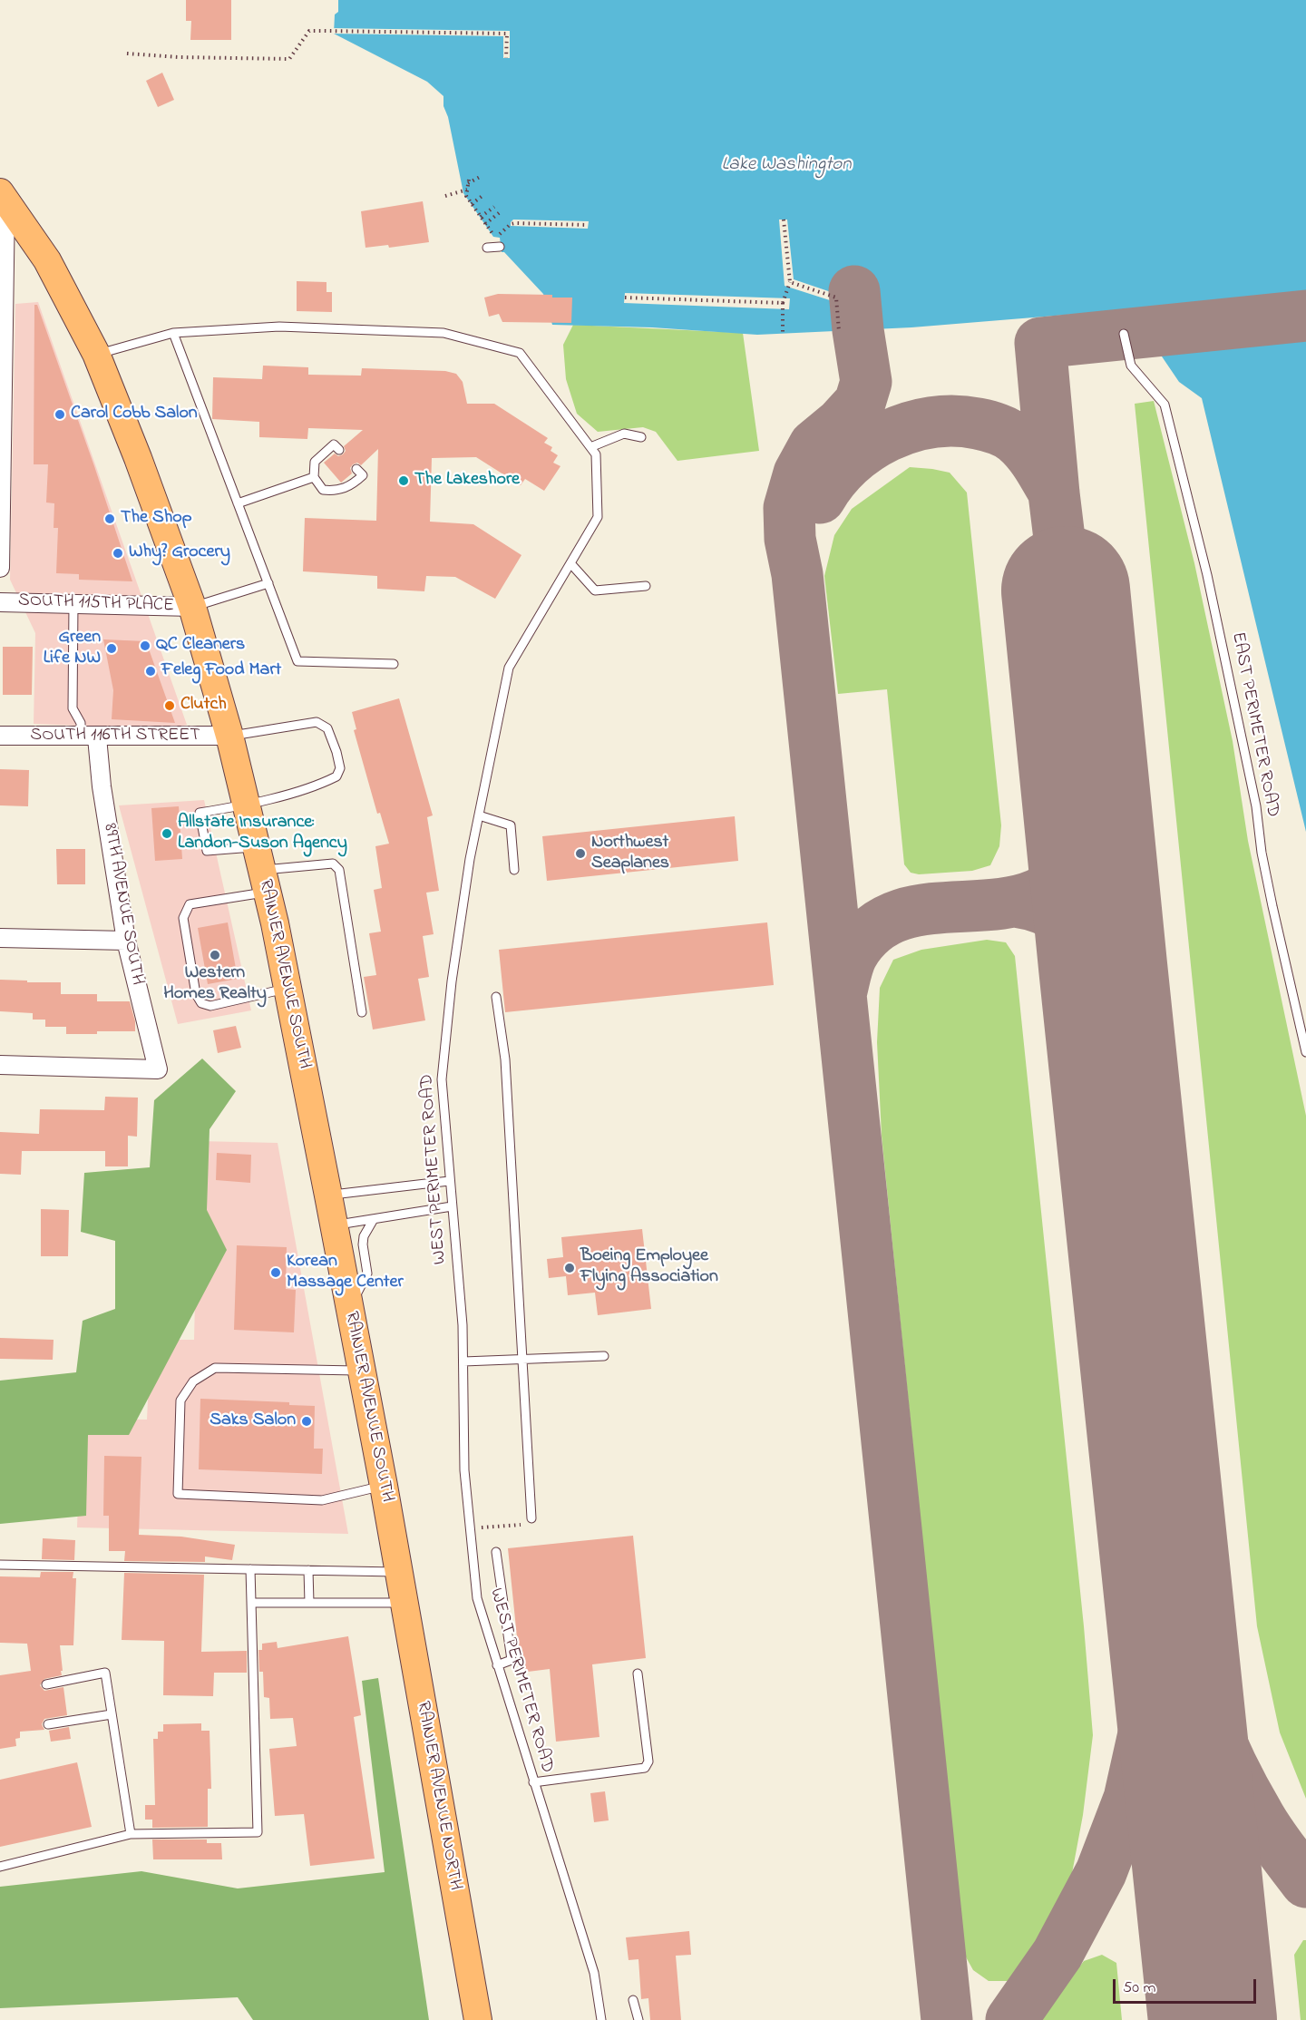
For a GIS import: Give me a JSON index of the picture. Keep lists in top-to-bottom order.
{
  "streets": {
    "main road": ["RAINIER AVENUE SOUTH", "RAINIER AVENUE NORTH"],
    "street": ["SOUTH 115TH PLACE", "SOUTH 116TH STREET", "89TH AVENUE SOUTH"],
    "lane": ["EAST PERIMETER ROAD", "WEST PERIMETER ROAD"]
  },
  "crossings": [
    ["SOUTH 115TH PLACE", "RAINIER AVENUE SOUTH"],
    ["SOUTH 116TH STREET", "89TH AVENUE SOUTH"],
    ["SOUTH 116TH STREET", "RAINIER AVENUE SOUTH"],
    ["RAINIER AVENUE SOUTH", "RAINIER AVENUE NORTH"]
  ],
  "water": ["Lake Washington"],
  "places": [
    "Carol Cobb Salon",
    "The Lakeshore",
    "The Shop",
    "Why? Grocery",
    "QC Cleaners",
    "Green Life NW",
    "Feleg Food Mart",
    "Clutch",
    "Allstate Insurance: Landon-Suson Agency",
    "Northwest Seaplanes",
    "Western Homes Realty",
    "Boeing Employee Flying Association",
    "Korean Massage Center",
    "Saks Salon"
  ],
  "scale_bar": "50 m"
}
